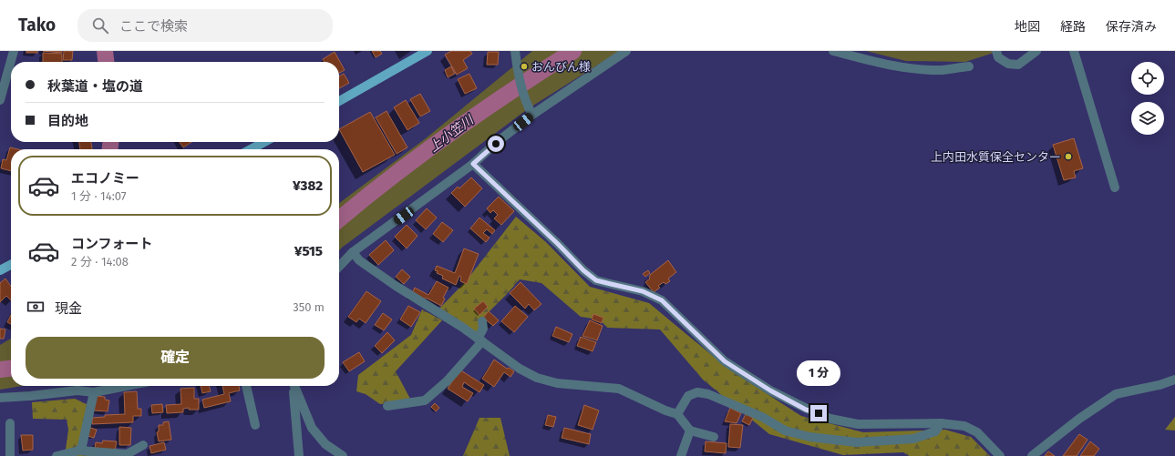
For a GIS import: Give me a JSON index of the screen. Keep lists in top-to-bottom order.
{
  "water": ["上小笠川"],
  "places": ["おんびん様", "上内田水質保全センター"],
  "page": {
    "header": "Tako",
    "search": "ここで検索",
    "nav": ["地図", "経路", "保存済み"],
    "banner": ["秋葉道・塩の道", "目的地"],
    "list": [
      {
        "name": "エコノミー",
        "note": "1 分 · 14:07",
        "value": "¥382"
      },
      {
        "name": "コンフォート",
        "note": "2 分 · 14:08",
        "value": "¥515"
      }
    ],
    "pay": ["現金", "350 m"],
    "buttons": "確定",
    "bubble": "1 分"
  }
}
